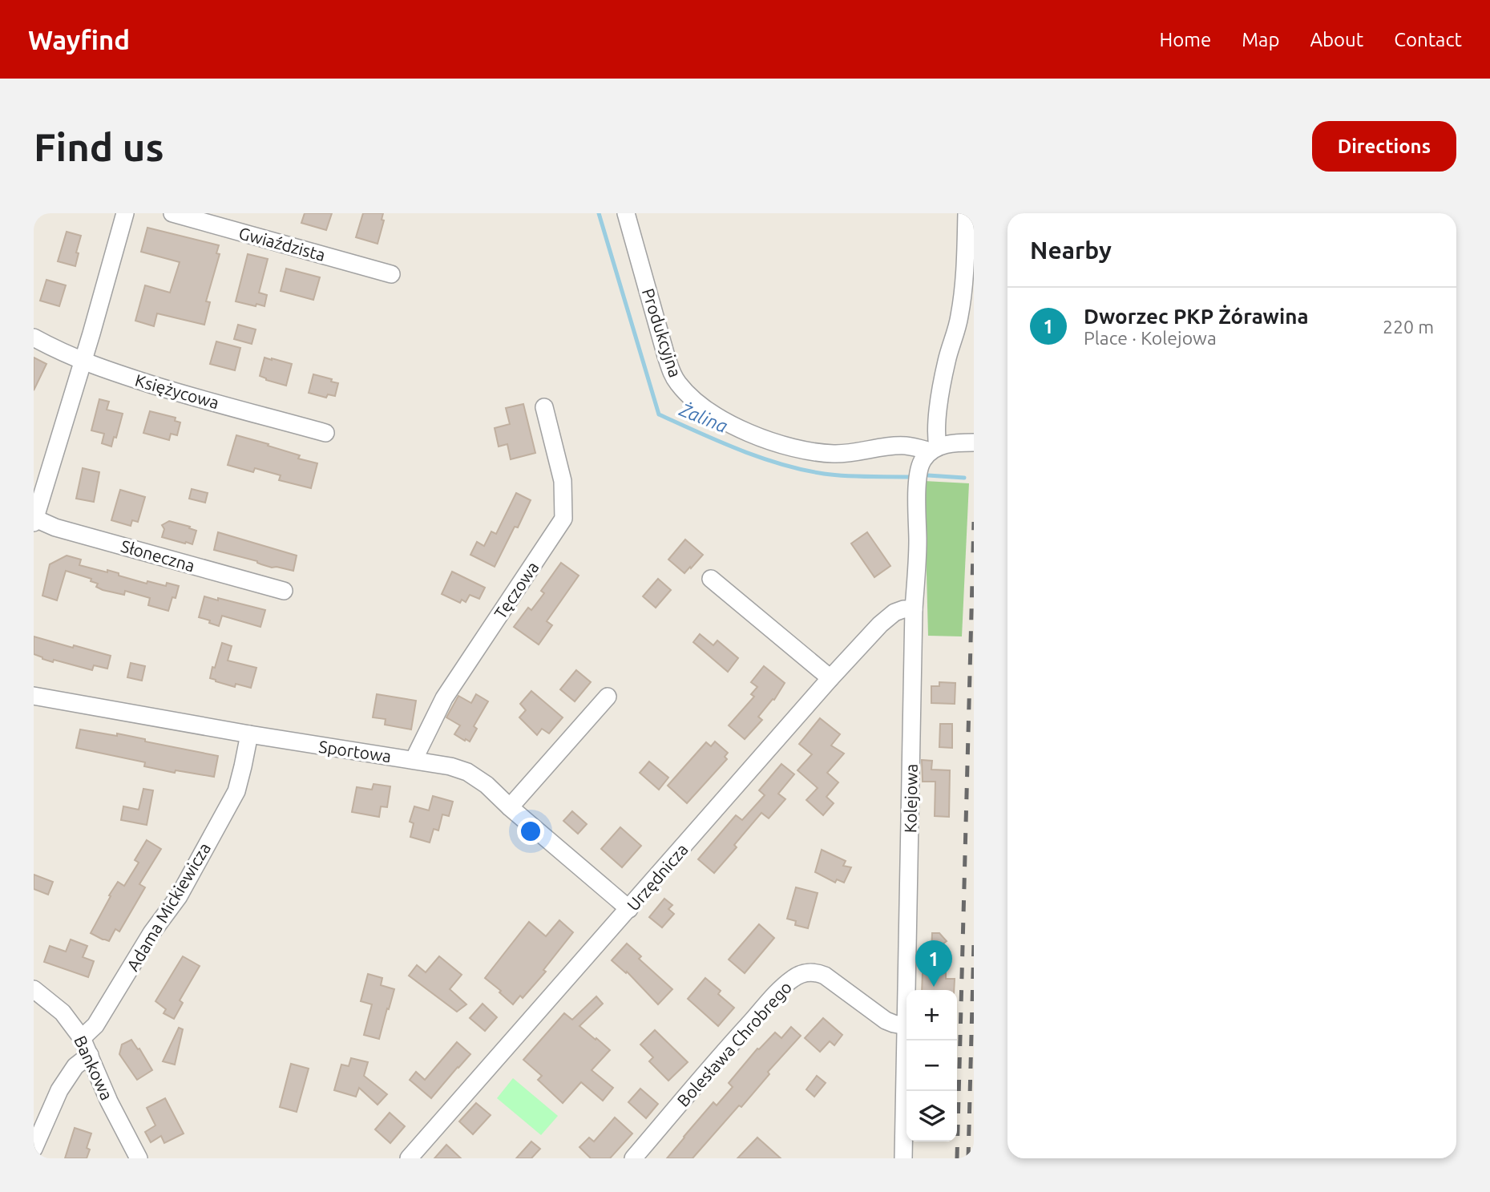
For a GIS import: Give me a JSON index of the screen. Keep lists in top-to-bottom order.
{
  "streets": {
    "street": [
      "Gwiaździsta",
      "Produkcyjna",
      "Księżycowa",
      "Słoneczna",
      "Tęczowa",
      "Sportowa",
      "Kolejowa",
      "Urzędnicza",
      "Adama Mickiewicza",
      "Bolesława Chrobrego",
      "Bankowa"
    ]
  },
  "crossings": [
    ["Produkcyjna", "Kolejowa"],
    ["Tęczowa", "Sportowa"],
    ["Sportowa", "Urzędnicza"],
    ["Sportowa", "Adama Mickiewicza"],
    ["Kolejowa", "Urzędnicza"],
    ["Kolejowa", "Bolesława Chrobrego"],
    ["Adama Mickiewicza", "Bankowa"]
  ],
  "water": ["Żalina"],
  "page": {
    "header": "Wayfind",
    "nav": [
      "Home",
      "Map",
      "About",
      "Contact"
    ],
    "buttons": "Directions",
    "title": "Find us",
    "heading": "Nearby",
    "list": [
      {
        "mark": "1",
        "name": "Dworzec PKP Żórawina",
        "note": "Place · Kolejowa",
        "value": "220 m"
      }
    ],
    "pins": "1",
    "map_buttons": ["+", "−"]
  }
}
